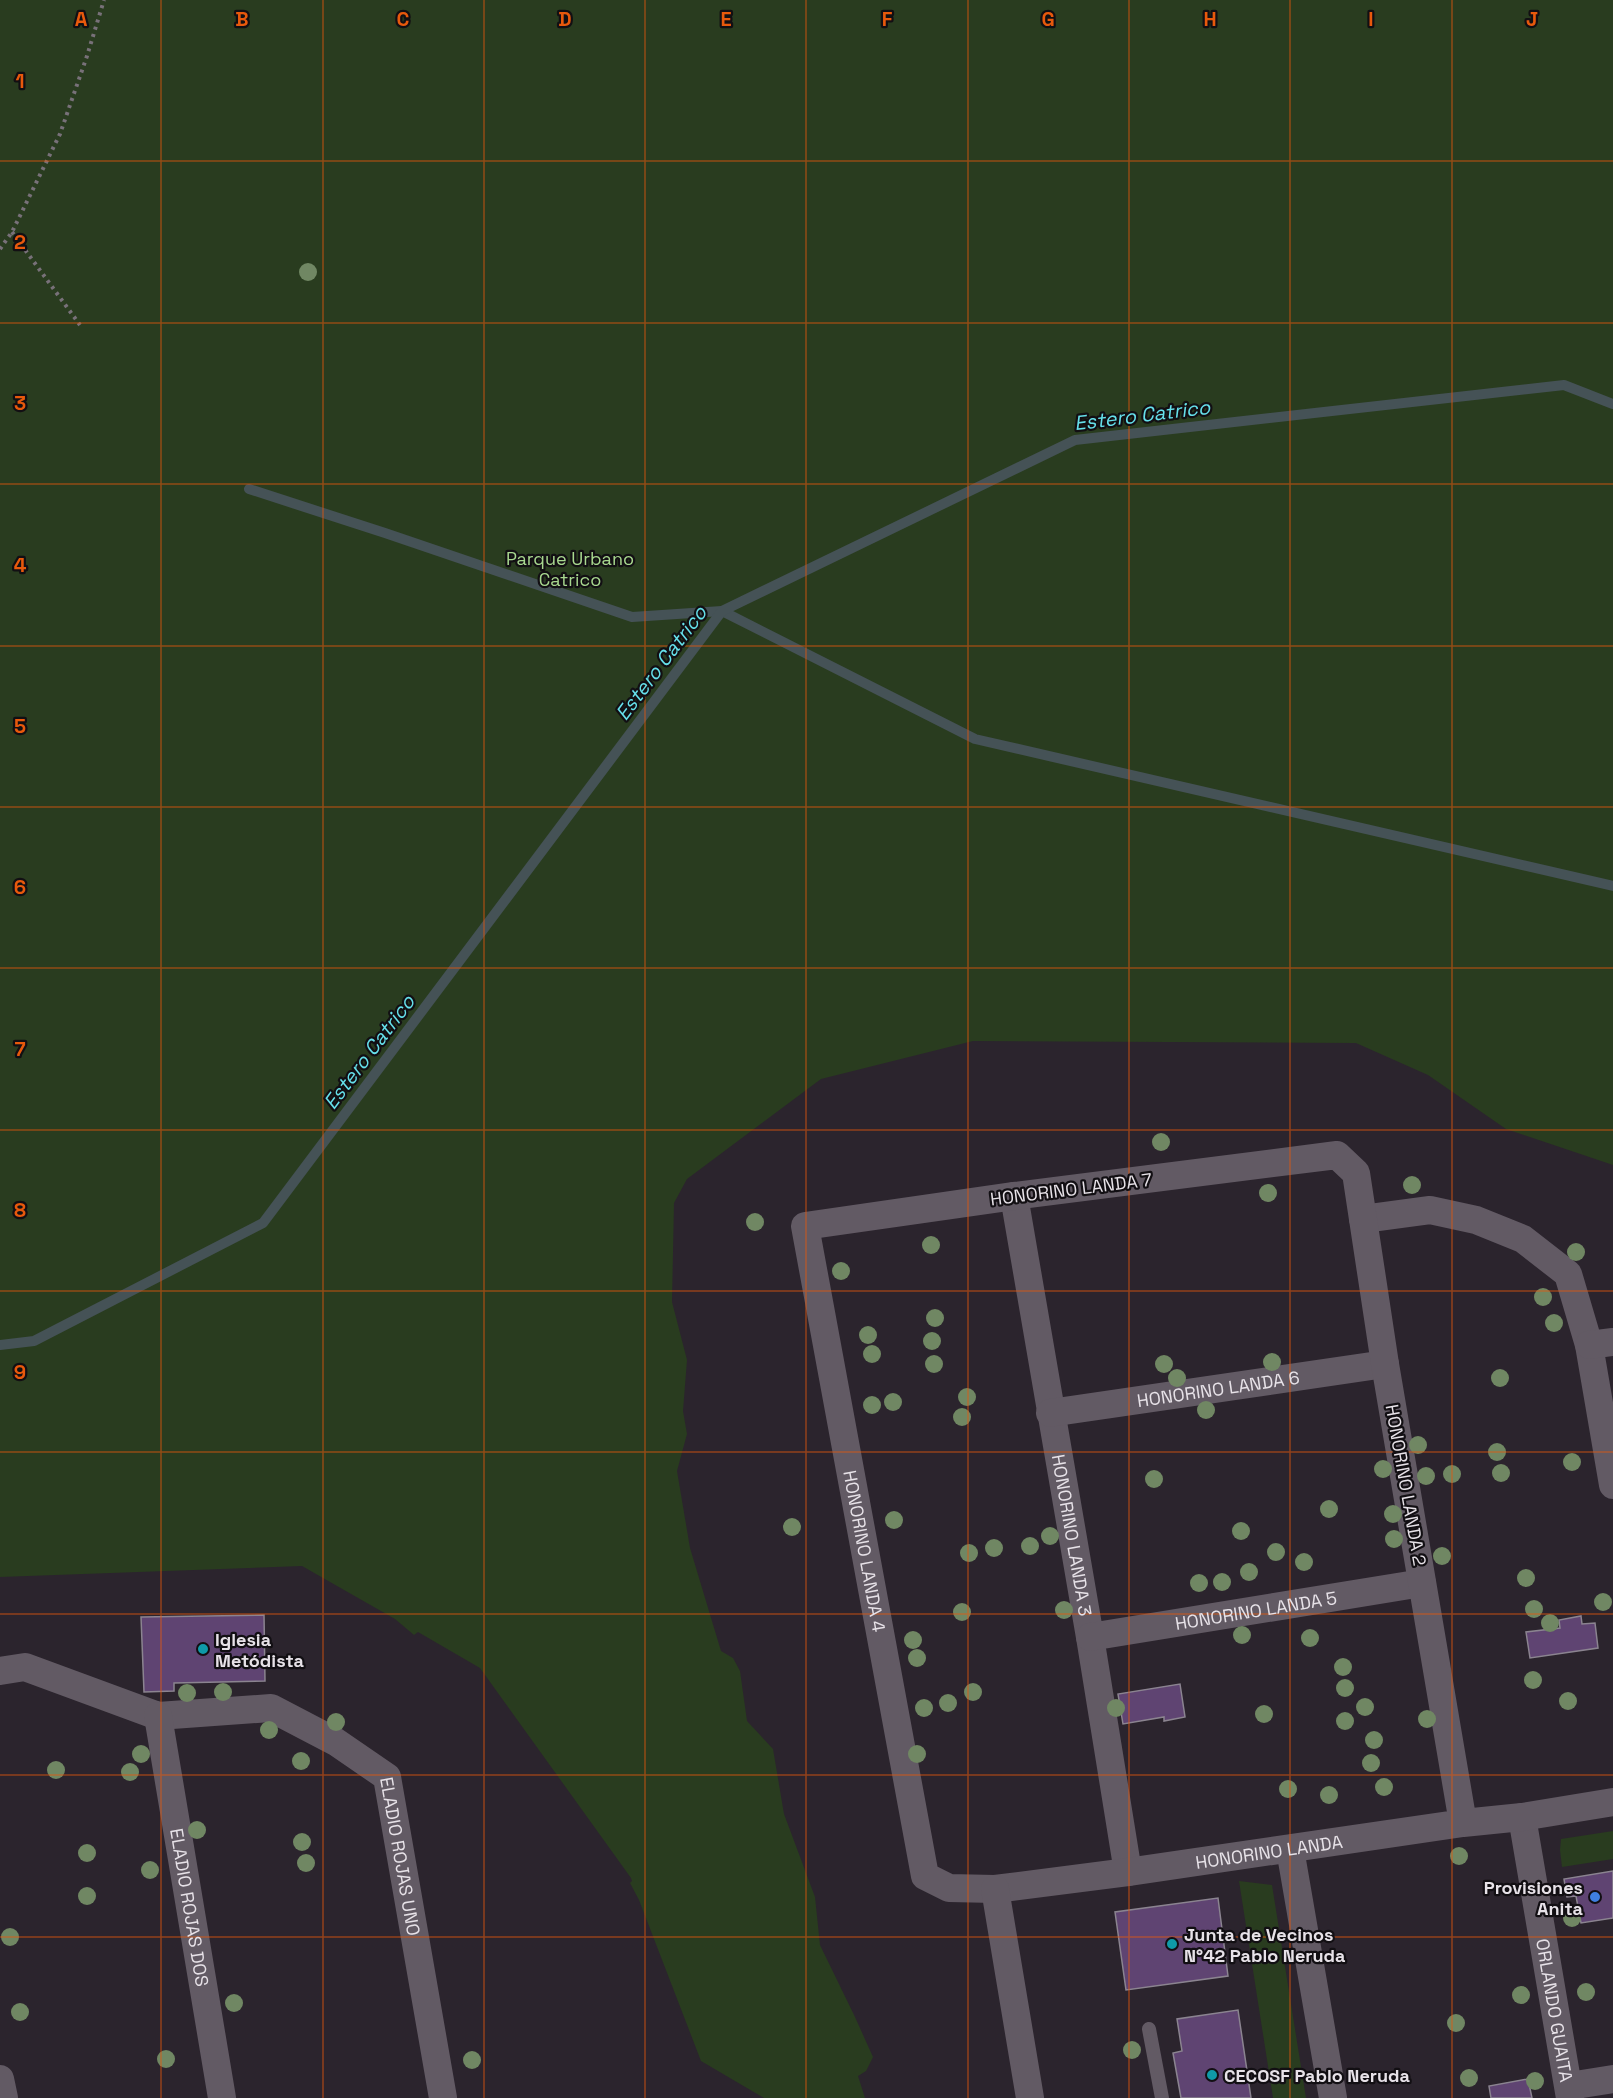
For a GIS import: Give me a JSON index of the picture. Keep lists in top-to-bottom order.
{
  "streets": {
    "street": [
      "HONORINO LANDA 7",
      "HONORINO LANDA 6",
      "HONORINO LANDA 2",
      "HONORINO LANDA 3",
      "HONORINO LANDA 4",
      "HONORINO LANDA 5",
      "HONORINO LANDA",
      "ELADIO ROJAS UNO",
      "ELADIO ROJAS DOS",
      "ORLANDO GUAITA"
    ]
  },
  "crossings": [
    ["HONORINO LANDA 7", "HONORINO LANDA 2"],
    ["HONORINO LANDA 7", "HONORINO LANDA 3"],
    ["HONORINO LANDA 7", "HONORINO LANDA 4"],
    ["HONORINO LANDA 6", "HONORINO LANDA 2"],
    ["HONORINO LANDA 6", "HONORINO LANDA 3"],
    ["HONORINO LANDA 2", "HONORINO LANDA 5"],
    ["HONORINO LANDA 2", "HONORINO LANDA"],
    ["HONORINO LANDA 3", "HONORINO LANDA 5"],
    ["HONORINO LANDA 3", "HONORINO LANDA"],
    ["HONORINO LANDA 4", "HONORINO LANDA"],
    ["HONORINO LANDA", "ORLANDO GUAITA"],
    ["ELADIO ROJAS UNO", "ELADIO ROJAS DOS"]
  ],
  "water": ["Estero Catrico"],
  "parks": ["Parque Urbano Catrico"],
  "places": [
    "Iglesia Metódista",
    "Provisiones Anita",
    "Junta de Vecinos N°42 Pablo Neruda",
    "CECOSF Pablo Neruda"
  ],
  "grid": {
    "columns": [
      "A",
      "B",
      "C",
      "D",
      "E",
      "F",
      "G",
      "H",
      "I",
      "J"
    ],
    "rows": [
      "1",
      "2",
      "3",
      "4",
      "5",
      "6",
      "7",
      "8",
      "9"
    ]
  }
}
